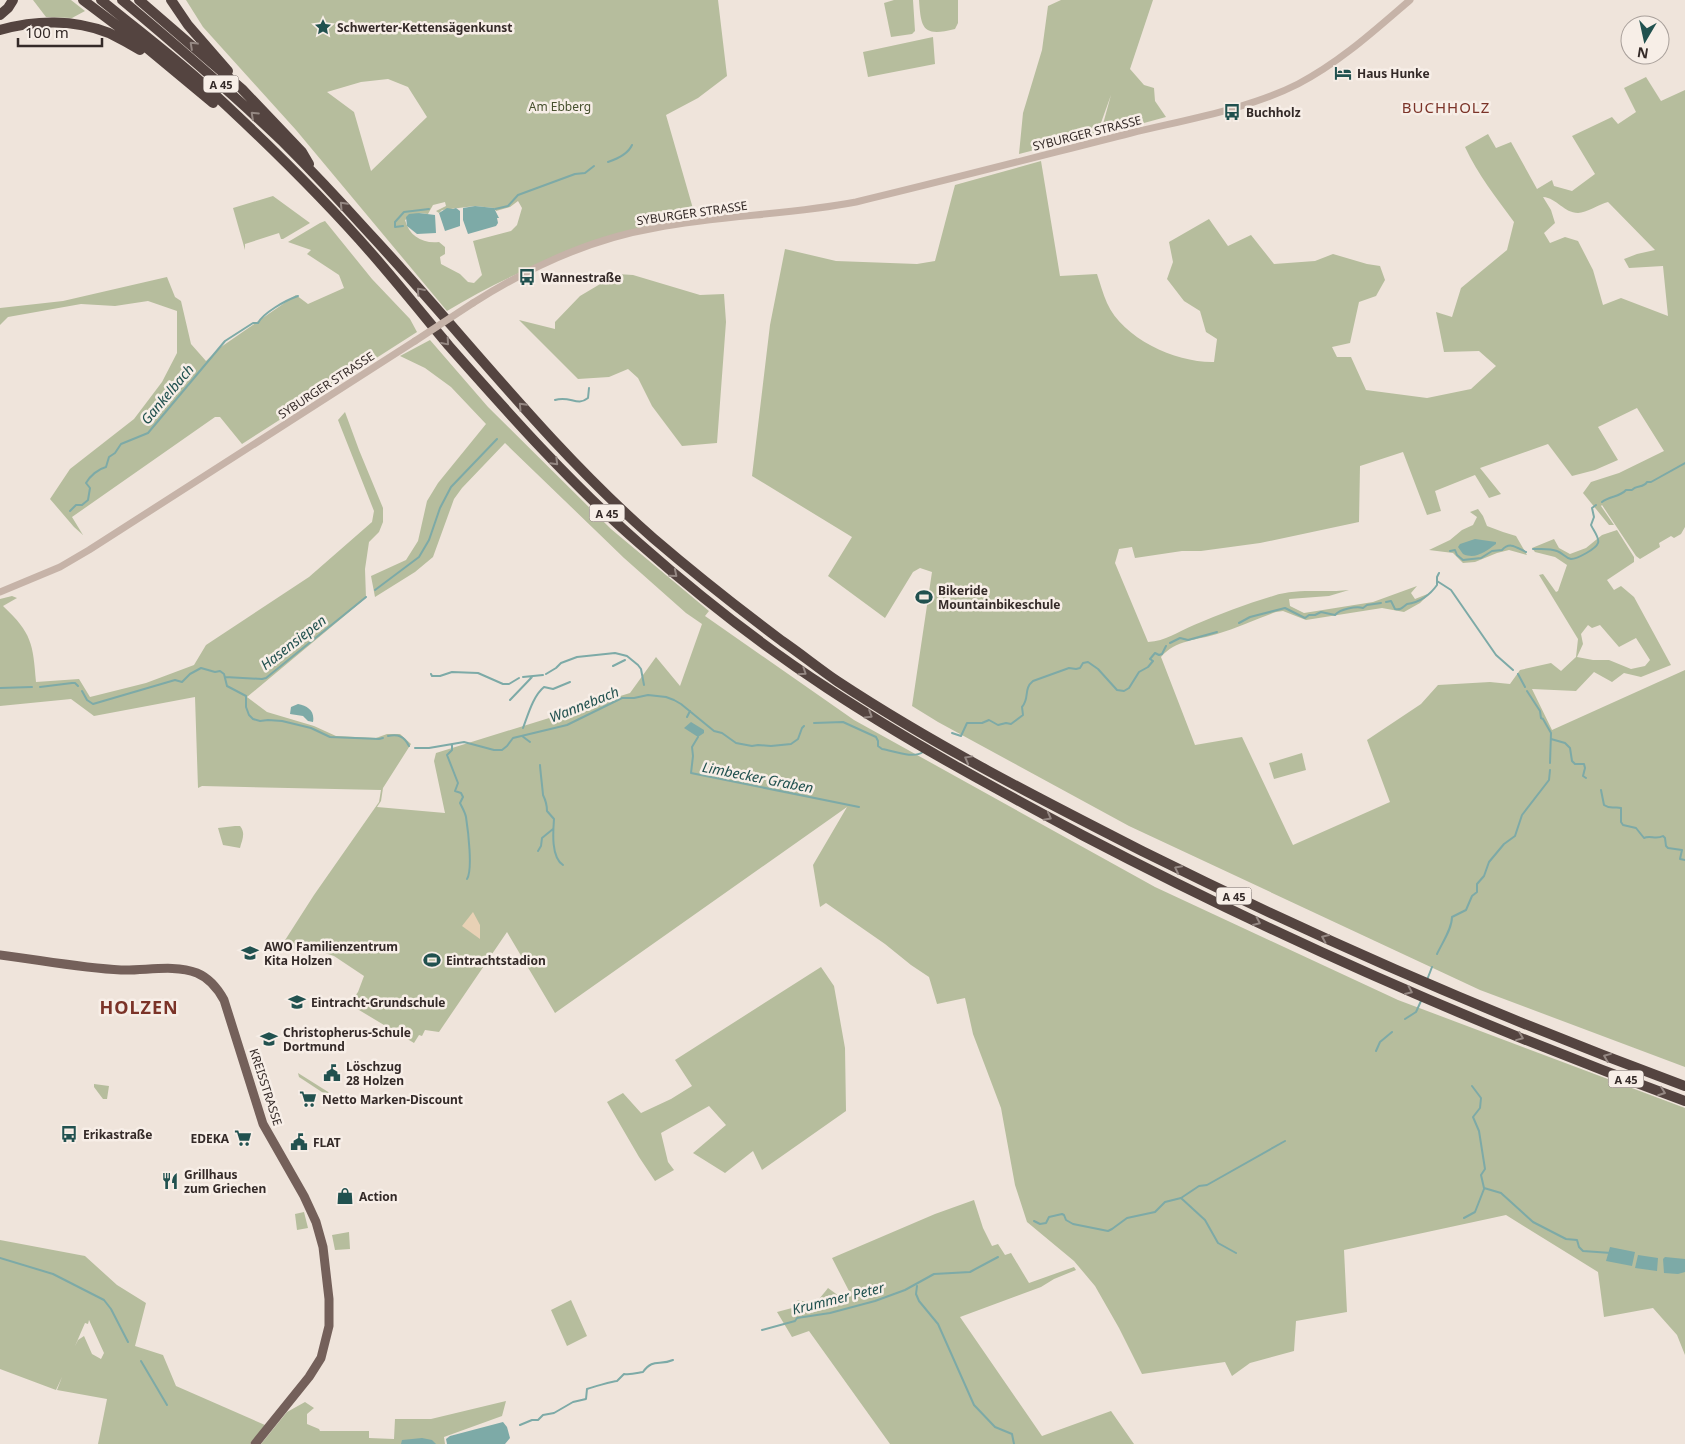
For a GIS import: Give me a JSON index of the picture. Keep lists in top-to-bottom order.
{
  "streets": {
    "highway": ["A 45"],
    "main road": ["KREISSTRASSE"],
    "street": ["SYBURGER STRASSE"]
  },
  "districts": ["BUCHHOLZ", "HOLZEN"],
  "water": [
    "Gankelbach",
    "Hasensiepen",
    "Wannebach",
    "Limbecker Graben",
    "Krummer Peter"
  ],
  "parks": ["Am Ebberg"],
  "places": {
    "place": ["Schwerter-Kettensägenkunst"],
    "hotel": ["Haus Hunke"],
    "bus stop": ["Buchholz", "Wannestraße", "Erikastraße"],
    "sports": ["Bikeride Mountainbikeschule", "Eintrachtstadion"],
    "school or university": ["AWO Familienzentrum Kita Holzen", "Eintracht-Grundschule", "Christopherus-Schule Dortmund"],
    "public building": ["Löschzug 28 Holzen", "FLAT"],
    "supermarket": ["Netto Marken-Discount", "EDEKA"],
    "restaurant": ["Grillhaus zum Griechen"],
    "shop": ["Action"]
  },
  "scale_bar": "100 m",
  "north": "bottom"
}
